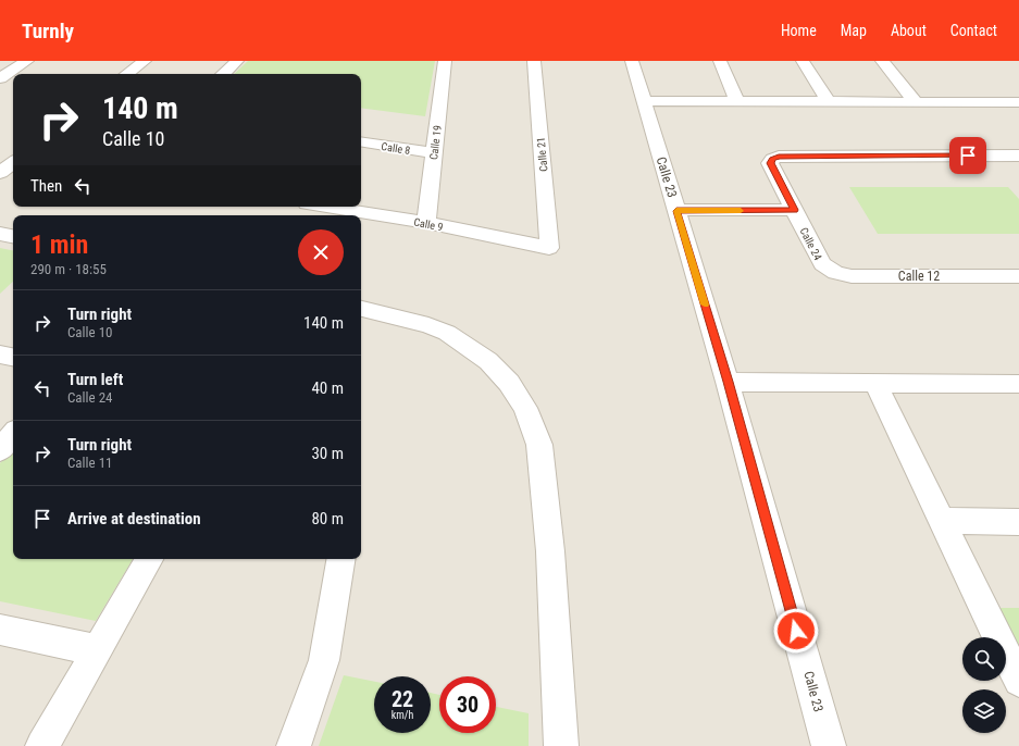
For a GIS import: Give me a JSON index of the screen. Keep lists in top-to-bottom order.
{
  "streets": {
    "street": [
      "Calle 19",
      "Calle 8",
      "Calle 21",
      "Calle 23",
      "Calle 9",
      "Calle 24",
      "Calle 12"
    ]
  },
  "crossings": [
    ["Calle 19", "Calle 8"],
    ["Calle 19", "Calle 9"],
    ["Calle 21", "Calle 9"],
    ["Calle 24", "Calle 12"]
  ],
  "page": {
    "header": "Turnly",
    "nav": [
      "Home",
      "Map",
      "About",
      "Contact"
    ],
    "turn": ["140 m", "Calle 10"],
    "then": "Then",
    "heading": ["1 min", "290 m · 18:55"],
    "list": [
      {
        "name": "Turn right",
        "note": "Calle 10",
        "value": "140 m"
      },
      {
        "name": "Turn left",
        "note": "Calle 24",
        "value": "40 m"
      },
      {
        "name": "Turn right",
        "note": "Calle 11",
        "value": "30 m"
      },
      {
        "name": "Arrive at destination",
        "value": "80 m"
      }
    ],
    "speed": "22 km/h",
    "limit": "30"
  }
}
